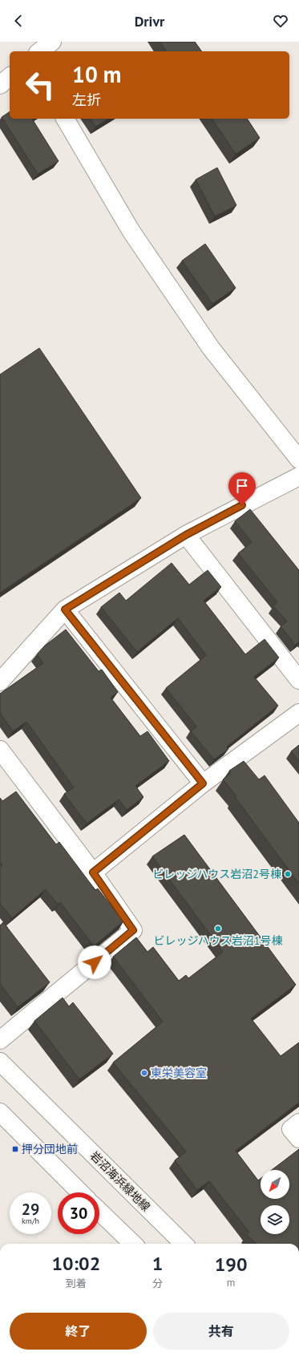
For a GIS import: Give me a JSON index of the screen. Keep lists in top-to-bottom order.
{
  "streets": {
    "street": ["岩沼海浜緑地線"]
  },
  "places": {
    "other": ["ビレッジハウス岩沼2号棟", "ビレッジハウス岩沼1号棟", "東栄美容室"],
    "transit": ["押分団地前"]
  },
  "north": "bottom left",
  "page": {
    "header": "Drivr",
    "turn": ["10 m", "左折"],
    "speed": "29 km/h",
    "limit": "30",
    "eta": [
      "10:02",
      "到着",
      "1",
      "分",
      "190",
      "m"
    ],
    "buttons": ["終了", "共有"]
  }
}
